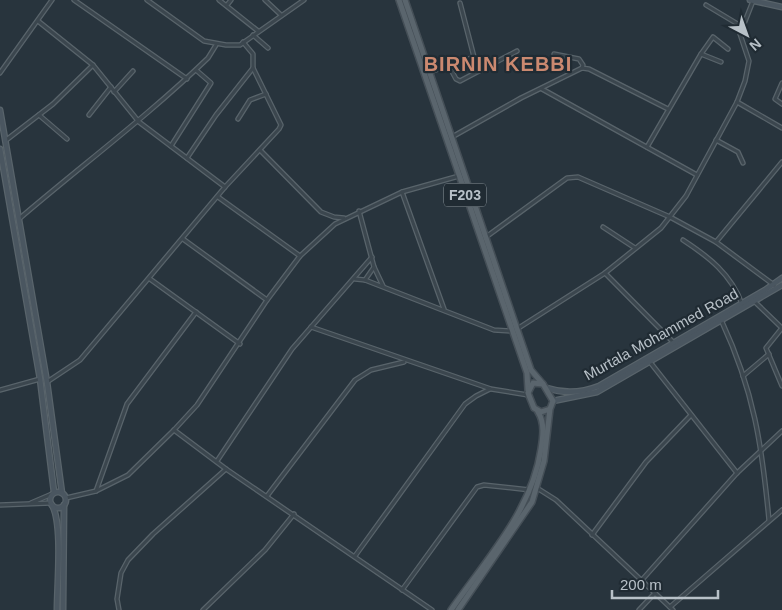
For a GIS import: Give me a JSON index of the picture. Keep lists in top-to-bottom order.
{
  "streets": {
    "main road": ["F203", "Murtala Mohammed Road"]
  },
  "crossings": [
    ["F203", "Murtala Mohammed Road"]
  ],
  "districts": ["BIRNIN KEBBI"],
  "scale_bar": "200 m",
  "north": "bottom right"
}
